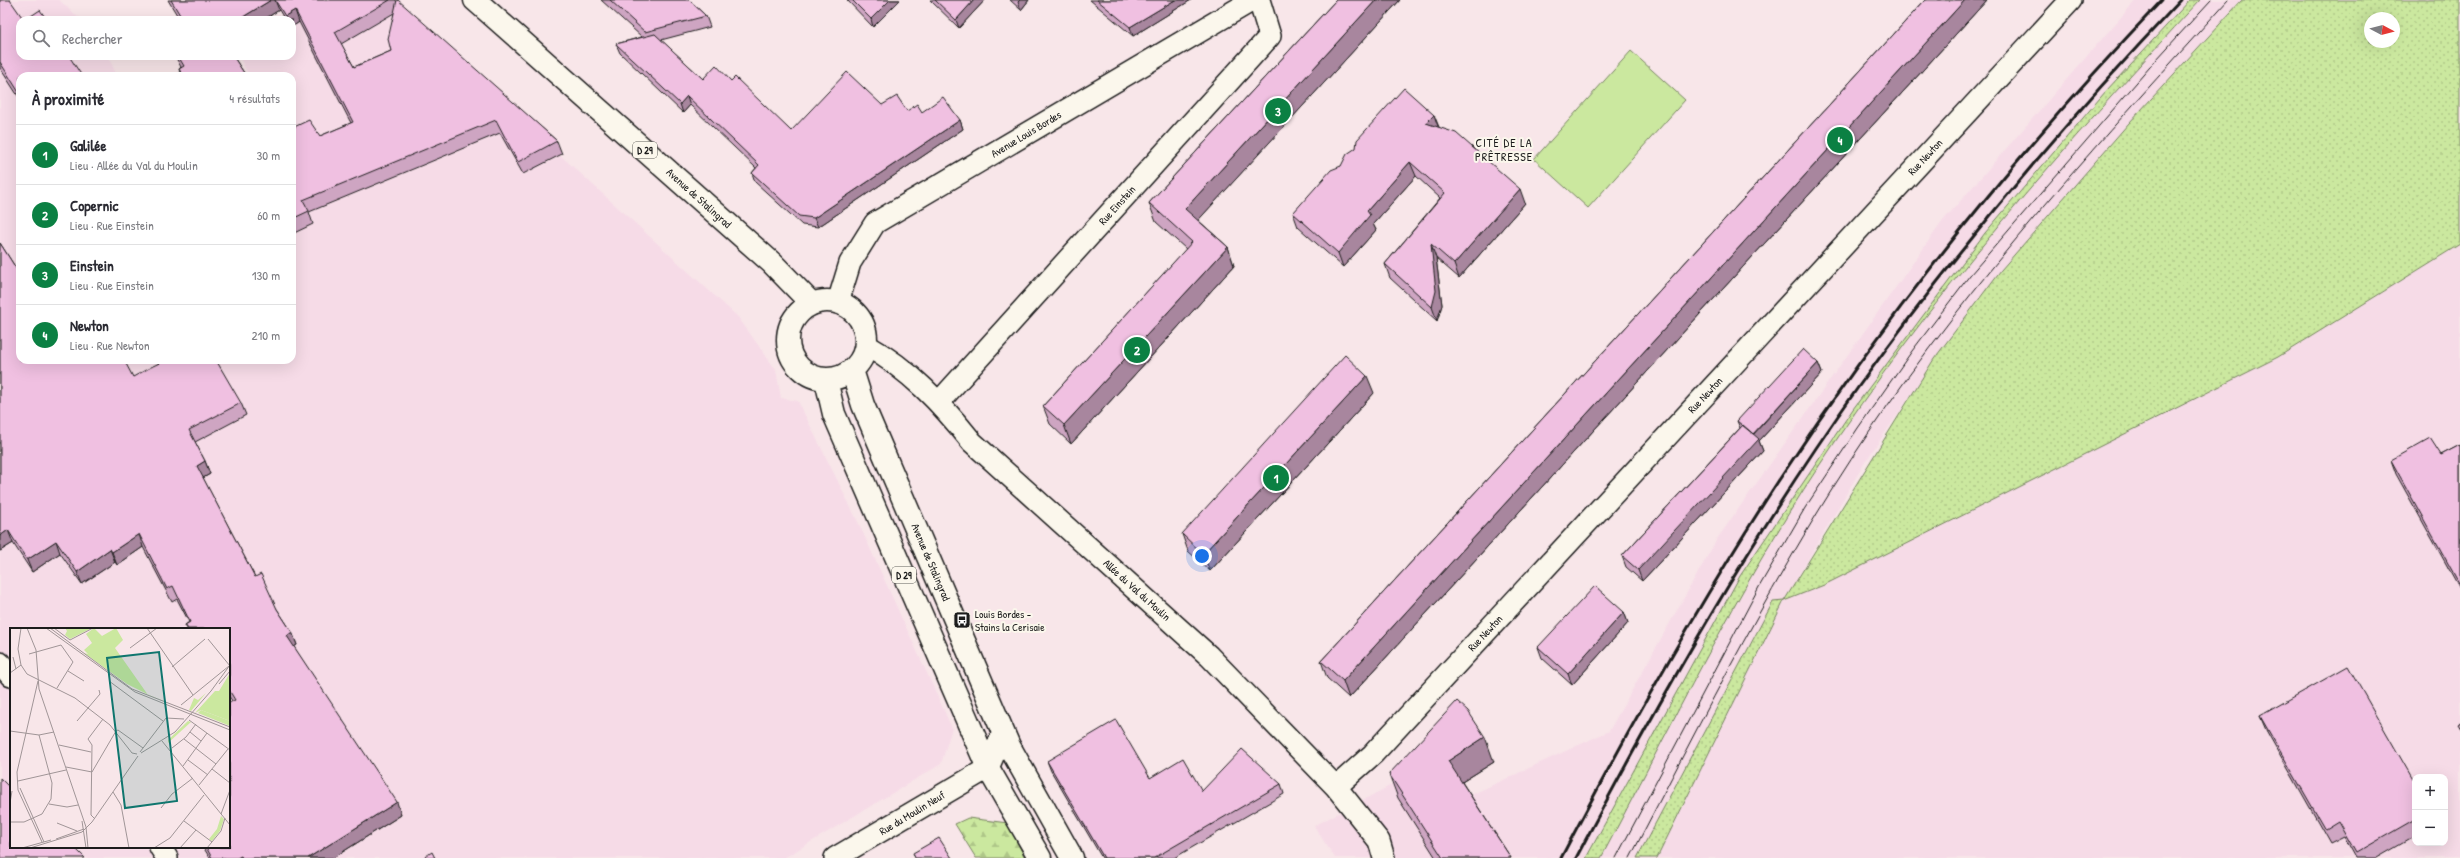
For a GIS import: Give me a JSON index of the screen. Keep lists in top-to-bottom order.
{
  "streets": {
    "main road": ["D 29", "Avenue de Stalingrad"],
    "street": [
      "Avenue Louis Bordes",
      "Rue Newton",
      "Rue Einstein",
      "Allée du Val du Moulin",
      "Rue du Moulin Neuf"
    ]
  },
  "crossings": [
    ["Avenue Louis Bordes", "D 29"],
    ["Avenue Louis Bordes", "Avenue de Stalingrad"],
    ["Avenue Louis Bordes", "Allée du Val du Moulin"],
    ["D 29", "Avenue de Stalingrad"],
    ["D 29", "Allée du Val du Moulin"],
    ["D 29", "Rue du Moulin Neuf"],
    ["Rue Newton", "Allée du Val du Moulin"],
    ["Avenue de Stalingrad", "Allée du Val du Moulin"],
    ["Rue Einstein", "Allée du Val du Moulin"]
  ],
  "districts": ["CITÉ DE LA PRÊTRESSE"],
  "places": {
    "bus stop": ["Louis Bordes - Stains la Cerisaie"]
  },
  "north": "right",
  "page": {
    "search": "Rechercher",
    "heading": ["À proximité", "4 résultats"],
    "pins": [
      "3",
      "4",
      "2",
      "1"
    ],
    "list": [
      {
        "mark": "1",
        "name": "Galilée",
        "note": "Lieu · Allée du Val du Moulin",
        "value": "30 m"
      },
      {
        "mark": "2",
        "name": "Copernic",
        "note": "Lieu · Rue Einstein",
        "value": "60 m"
      },
      {
        "mark": "3",
        "name": "Einstein",
        "note": "Lieu · Rue Einstein",
        "value": "130 m"
      },
      {
        "mark": "4",
        "name": "Newton",
        "note": "Lieu · Rue Newton",
        "value": "210 m"
      }
    ],
    "map_buttons": ["+", "−"]
  }
}
